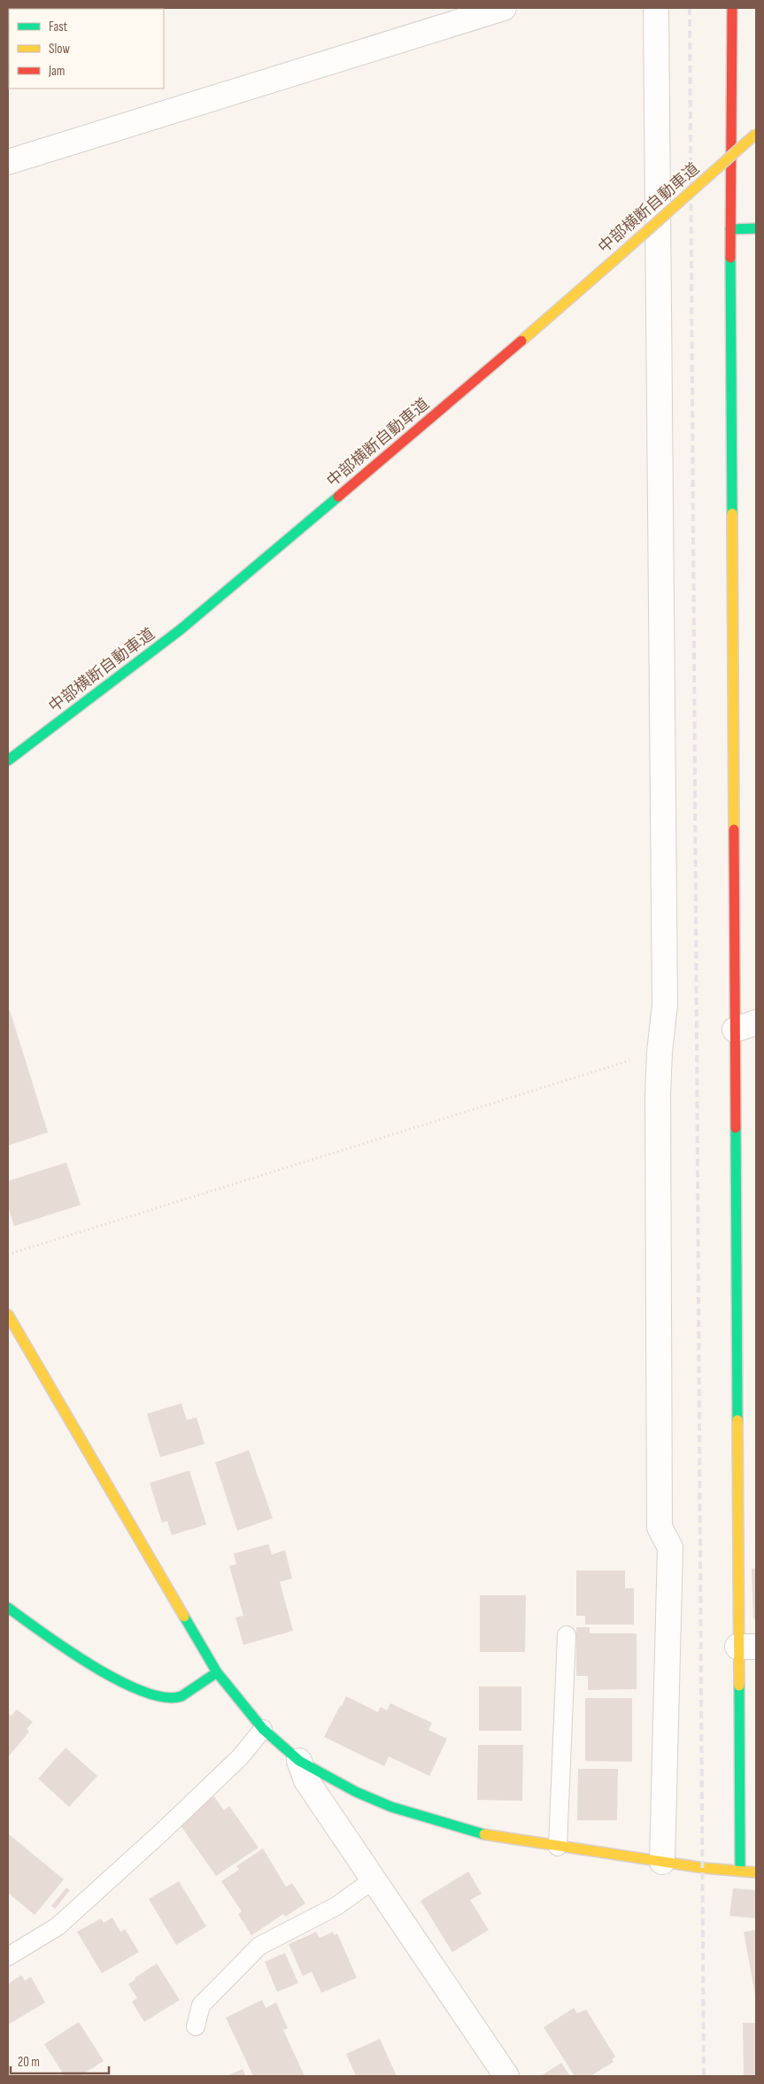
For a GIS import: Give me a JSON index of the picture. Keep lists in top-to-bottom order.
{
  "streets": {
    "main road": ["中部横断自動車道"]
  },
  "legend": ["Fast", "Slow", "Jam"],
  "scale_bar": "20 m"
}
